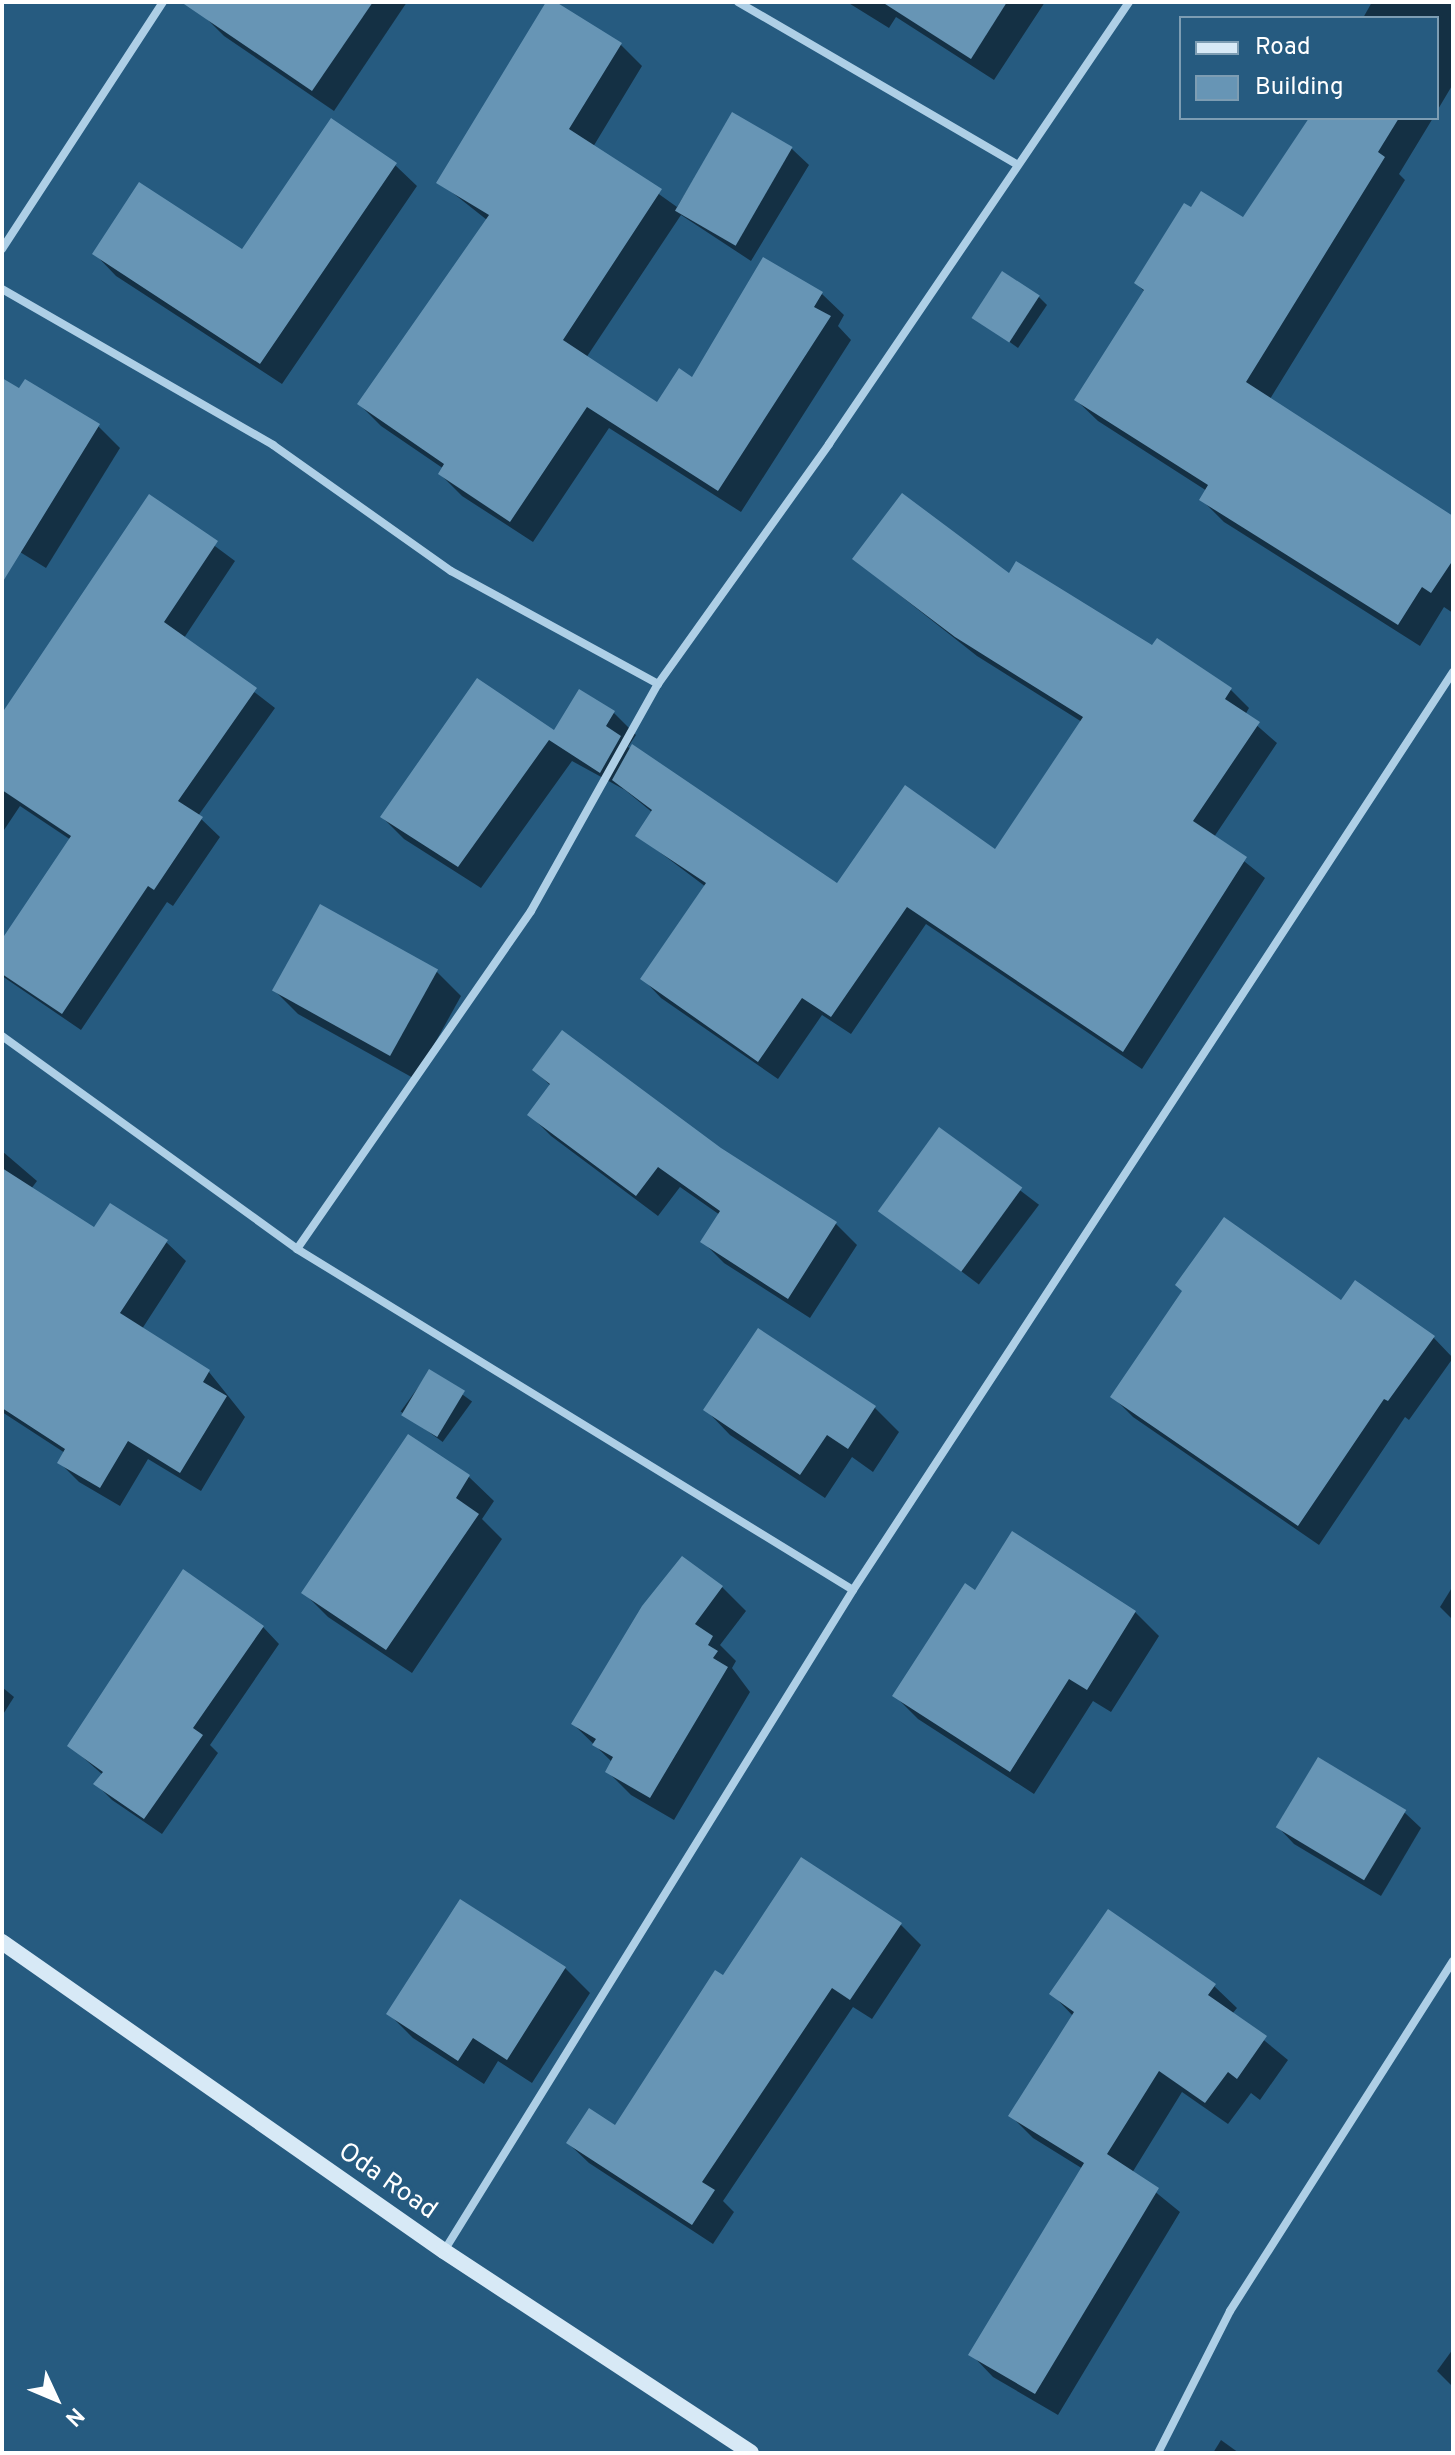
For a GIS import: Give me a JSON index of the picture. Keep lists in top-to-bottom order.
{
  "streets": {
    "street": ["Oda Road"]
  },
  "legend": ["Road", "Building"],
  "north": "bottom right"
}
